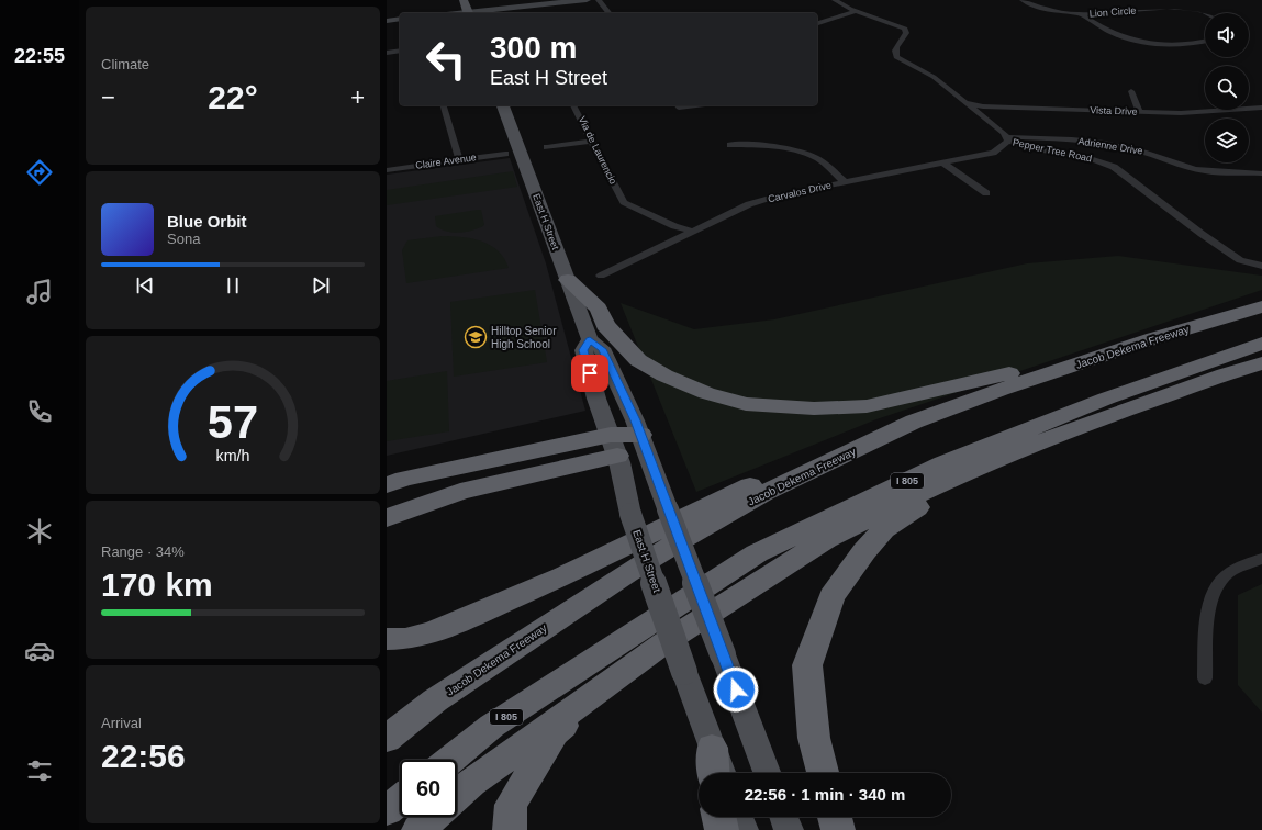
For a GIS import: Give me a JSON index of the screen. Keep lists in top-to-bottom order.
{
  "streets": {
    "highway": ["Jacob Dekema Freeway", "I 805"],
    "main road": ["East H Street"],
    "street": [
      "Lion Circle",
      "Vista Drive",
      "Adrienne Drive",
      "Via de Laurencio",
      "Pepper Tree Road",
      "Claire Avenue",
      "Carvalos Drive"
    ]
  },
  "crossings": [
    ["Vista Drive", "Pepper Tree Road"],
    ["Adrienne Drive", "Pepper Tree Road"],
    ["Adrienne Drive", "Carvalos Drive"],
    ["Via de Laurencio", "Carvalos Drive"],
    ["Pepper Tree Road", "Carvalos Drive"]
  ],
  "places": {
    "school or university": ["Hilltop Senior High School"]
  },
  "page": {
    "tabs": "22:55",
    "tile": [
      "Climate",
      ["Range · 34%", "170 km"],
      ["Arrival", "22:56"]
    ],
    "turn": ["300 m", "East H Street"],
    "heat": ["−", "22°", "+"],
    "song": ["Blue Orbit", "Sona"],
    "limit": "60",
    "trip": "22:56 · 1 min · 340 m",
    "gauge": ["57", "km/h"]
  }
}
